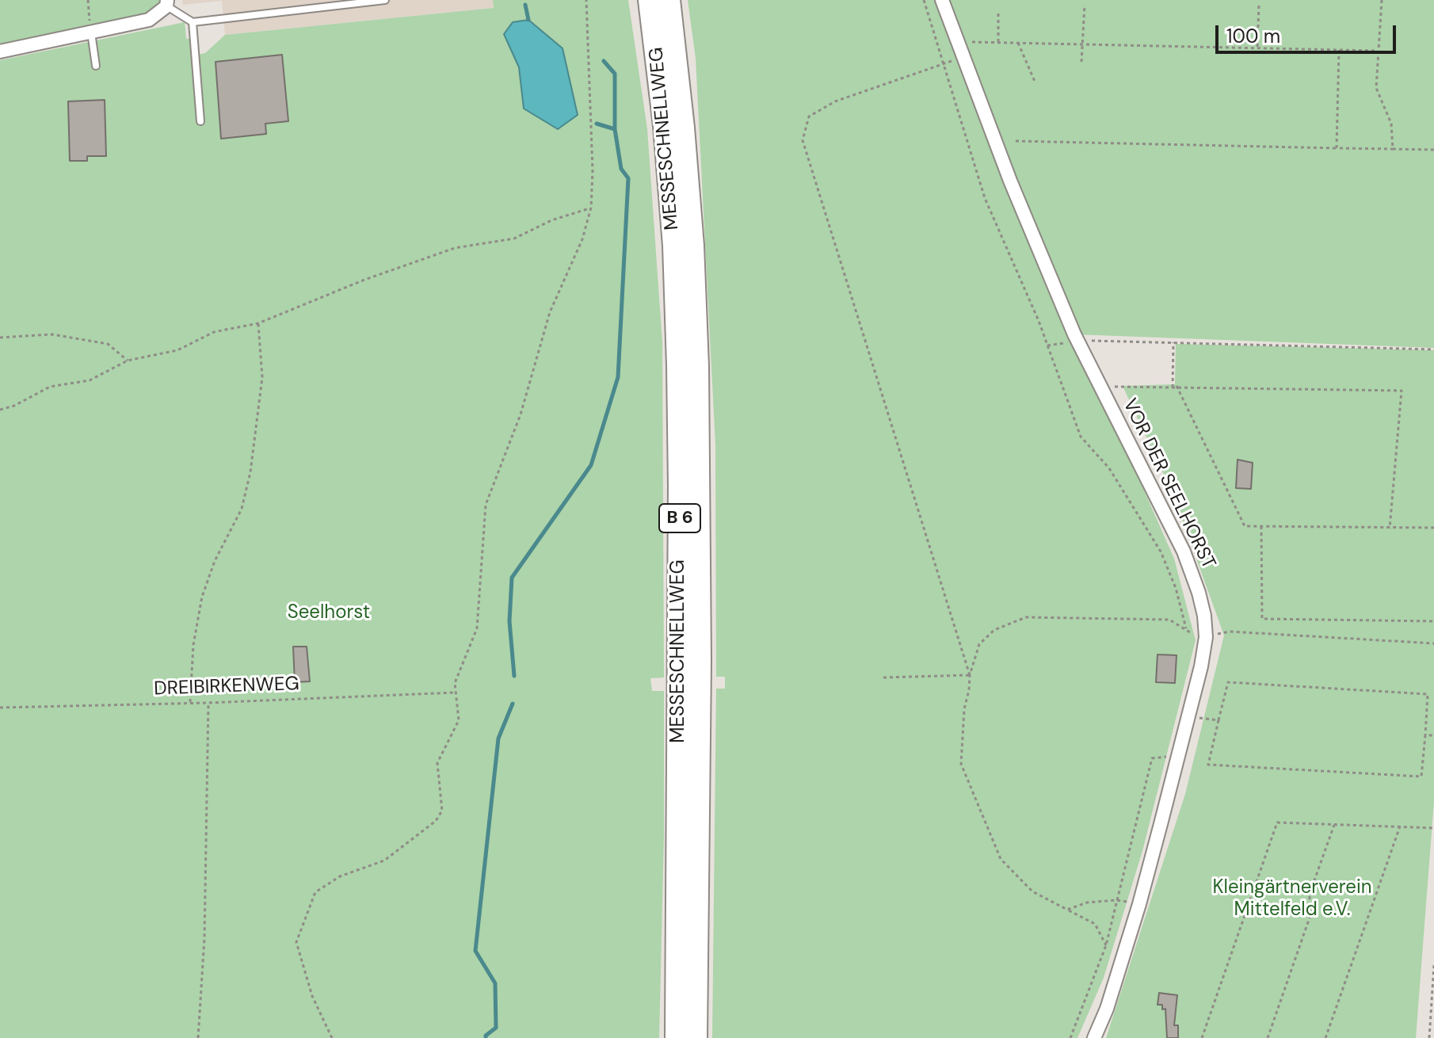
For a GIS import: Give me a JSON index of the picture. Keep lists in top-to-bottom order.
{
  "streets": {
    "highway": ["MESSESCHNELLWEG", "B 6"],
    "street": ["VOR DER SEELHORST"],
    "path": ["DREIBIRKENWEG"]
  },
  "parks": ["Seelhorst", "Kleingärtnerverein Mittelfeld e.V."],
  "scale_bar": "100 m"
}
